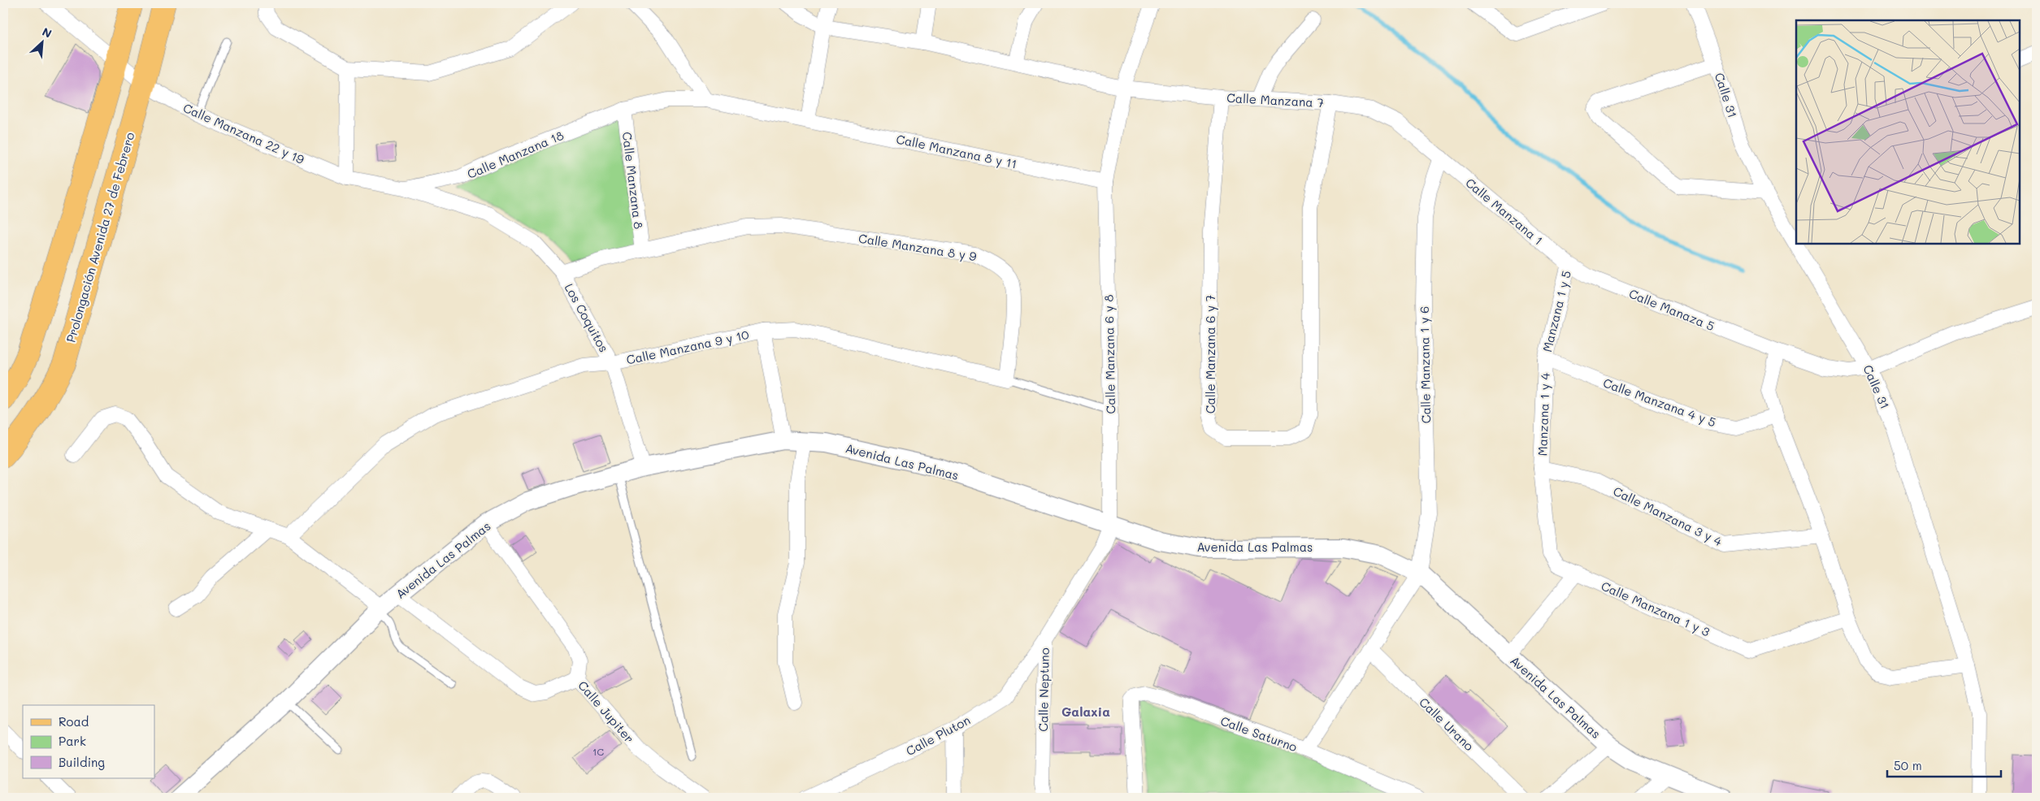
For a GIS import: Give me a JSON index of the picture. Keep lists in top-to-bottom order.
{
  "streets": {
    "main road": ["Prolongación Avenida 27 de Febrero"],
    "street": [
      "Calle 31",
      "Calle Manzana 7",
      "Calle Manzana 22 y 19",
      "Calle Manzana 8 y 11",
      "Calle Manzana 18",
      "Calle Manzana 8",
      "Calle Manzana 1",
      "Calle Manzana 8 y 9",
      "Calle Manaza 5",
      "Manzana 1 y 5",
      "Los Coquitos",
      "Calle Manzana 9 y 10",
      "Calle Manzana 6 y 8",
      "Calle Manzana 6 y 7",
      "Calle Manzana 1 y 6",
      "Calle Manzana 4 y 5",
      "Manzana 1 y 4",
      "Avenida Las Palmas",
      "Calle Manzana 3 y 4",
      "Calle Manzana 1 y 3",
      "Calle Neptuno",
      "Calle Jupiter",
      "Calle Urano",
      "Calle Saturno",
      "Calle Pluton"
    ]
  },
  "crossings": [
    ["Calle 31", "Calle Manaza 5"],
    ["Calle Manzana 7", "Calle Manzana 1"],
    ["Calle Manzana 7", "Calle Manzana 6 y 8"],
    ["Calle Manzana 7", "Calle Manzana 6 y 7"],
    ["Calle Manzana 7", "Calle Manzana 1 y 6"],
    ["Calle Manzana 22 y 19", "Calle Manzana 18"],
    ["Calle Manzana 22 y 19", "Prolongación Avenida 27 de Febrero"],
    ["Calle Manzana 22 y 19", "Los Coquitos"],
    ["Calle Manzana 8 y 11", "Calle Manzana 18"],
    ["Calle Manzana 8 y 11", "Calle Manzana 6 y 8"],
    ["Calle Manzana 18", "Calle Manzana 8"],
    ["Calle Manzana 18", "Los Coquitos"],
    ["Calle Manzana 8", "Calle Manzana 8 y 9"],
    ["Calle Manzana 1", "Calle Manaza 5"],
    ["Calle Manzana 1", "Manzana 1 y 5"],
    ["Calle Manzana 1", "Calle Manzana 1 y 6"],
    ["Calle Manzana 8 y 9", "Los Coquitos"],
    ["Calle Manaza 5", "Manzana 1 y 5"],
    ["Manzana 1 y 5", "Calle Manzana 4 y 5"],
    ["Manzana 1 y 5", "Manzana 1 y 4"],
    ["Los Coquitos", "Calle Manzana 9 y 10"],
    ["Los Coquitos", "Avenida Las Palmas"],
    ["Calle Manzana 6 y 8", "Avenida Las Palmas"],
    ["Calle Manzana 6 y 8", "Calle Neptuno"],
    ["Calle Manzana 1 y 6", "Avenida Las Palmas"],
    ["Calle Manzana 1 y 6", "Calle Saturno"],
    ["Calle Manzana 4 y 5", "Manzana 1 y 4"],
    ["Manzana 1 y 4", "Calle Manzana 3 y 4"],
    ["Manzana 1 y 4", "Calle Manzana 1 y 3"],
    ["Avenida Las Palmas", "Calle Neptuno"],
    ["Avenida Las Palmas", "Calle Jupiter"],
    ["Avenida Las Palmas", "Calle Saturno"],
    ["Calle Manzana 3 y 4", "Calle Manzana 1 y 3"],
    ["Calle Neptuno", "Calle Pluton"],
    ["Calle Urano", "Calle Saturno"]
  ],
  "districts": ["Galaxia"],
  "house_numbers": ["1C"],
  "legend": ["Road", "Park", "Building"],
  "scale_bar": "50 m",
  "north": "top right"
}
